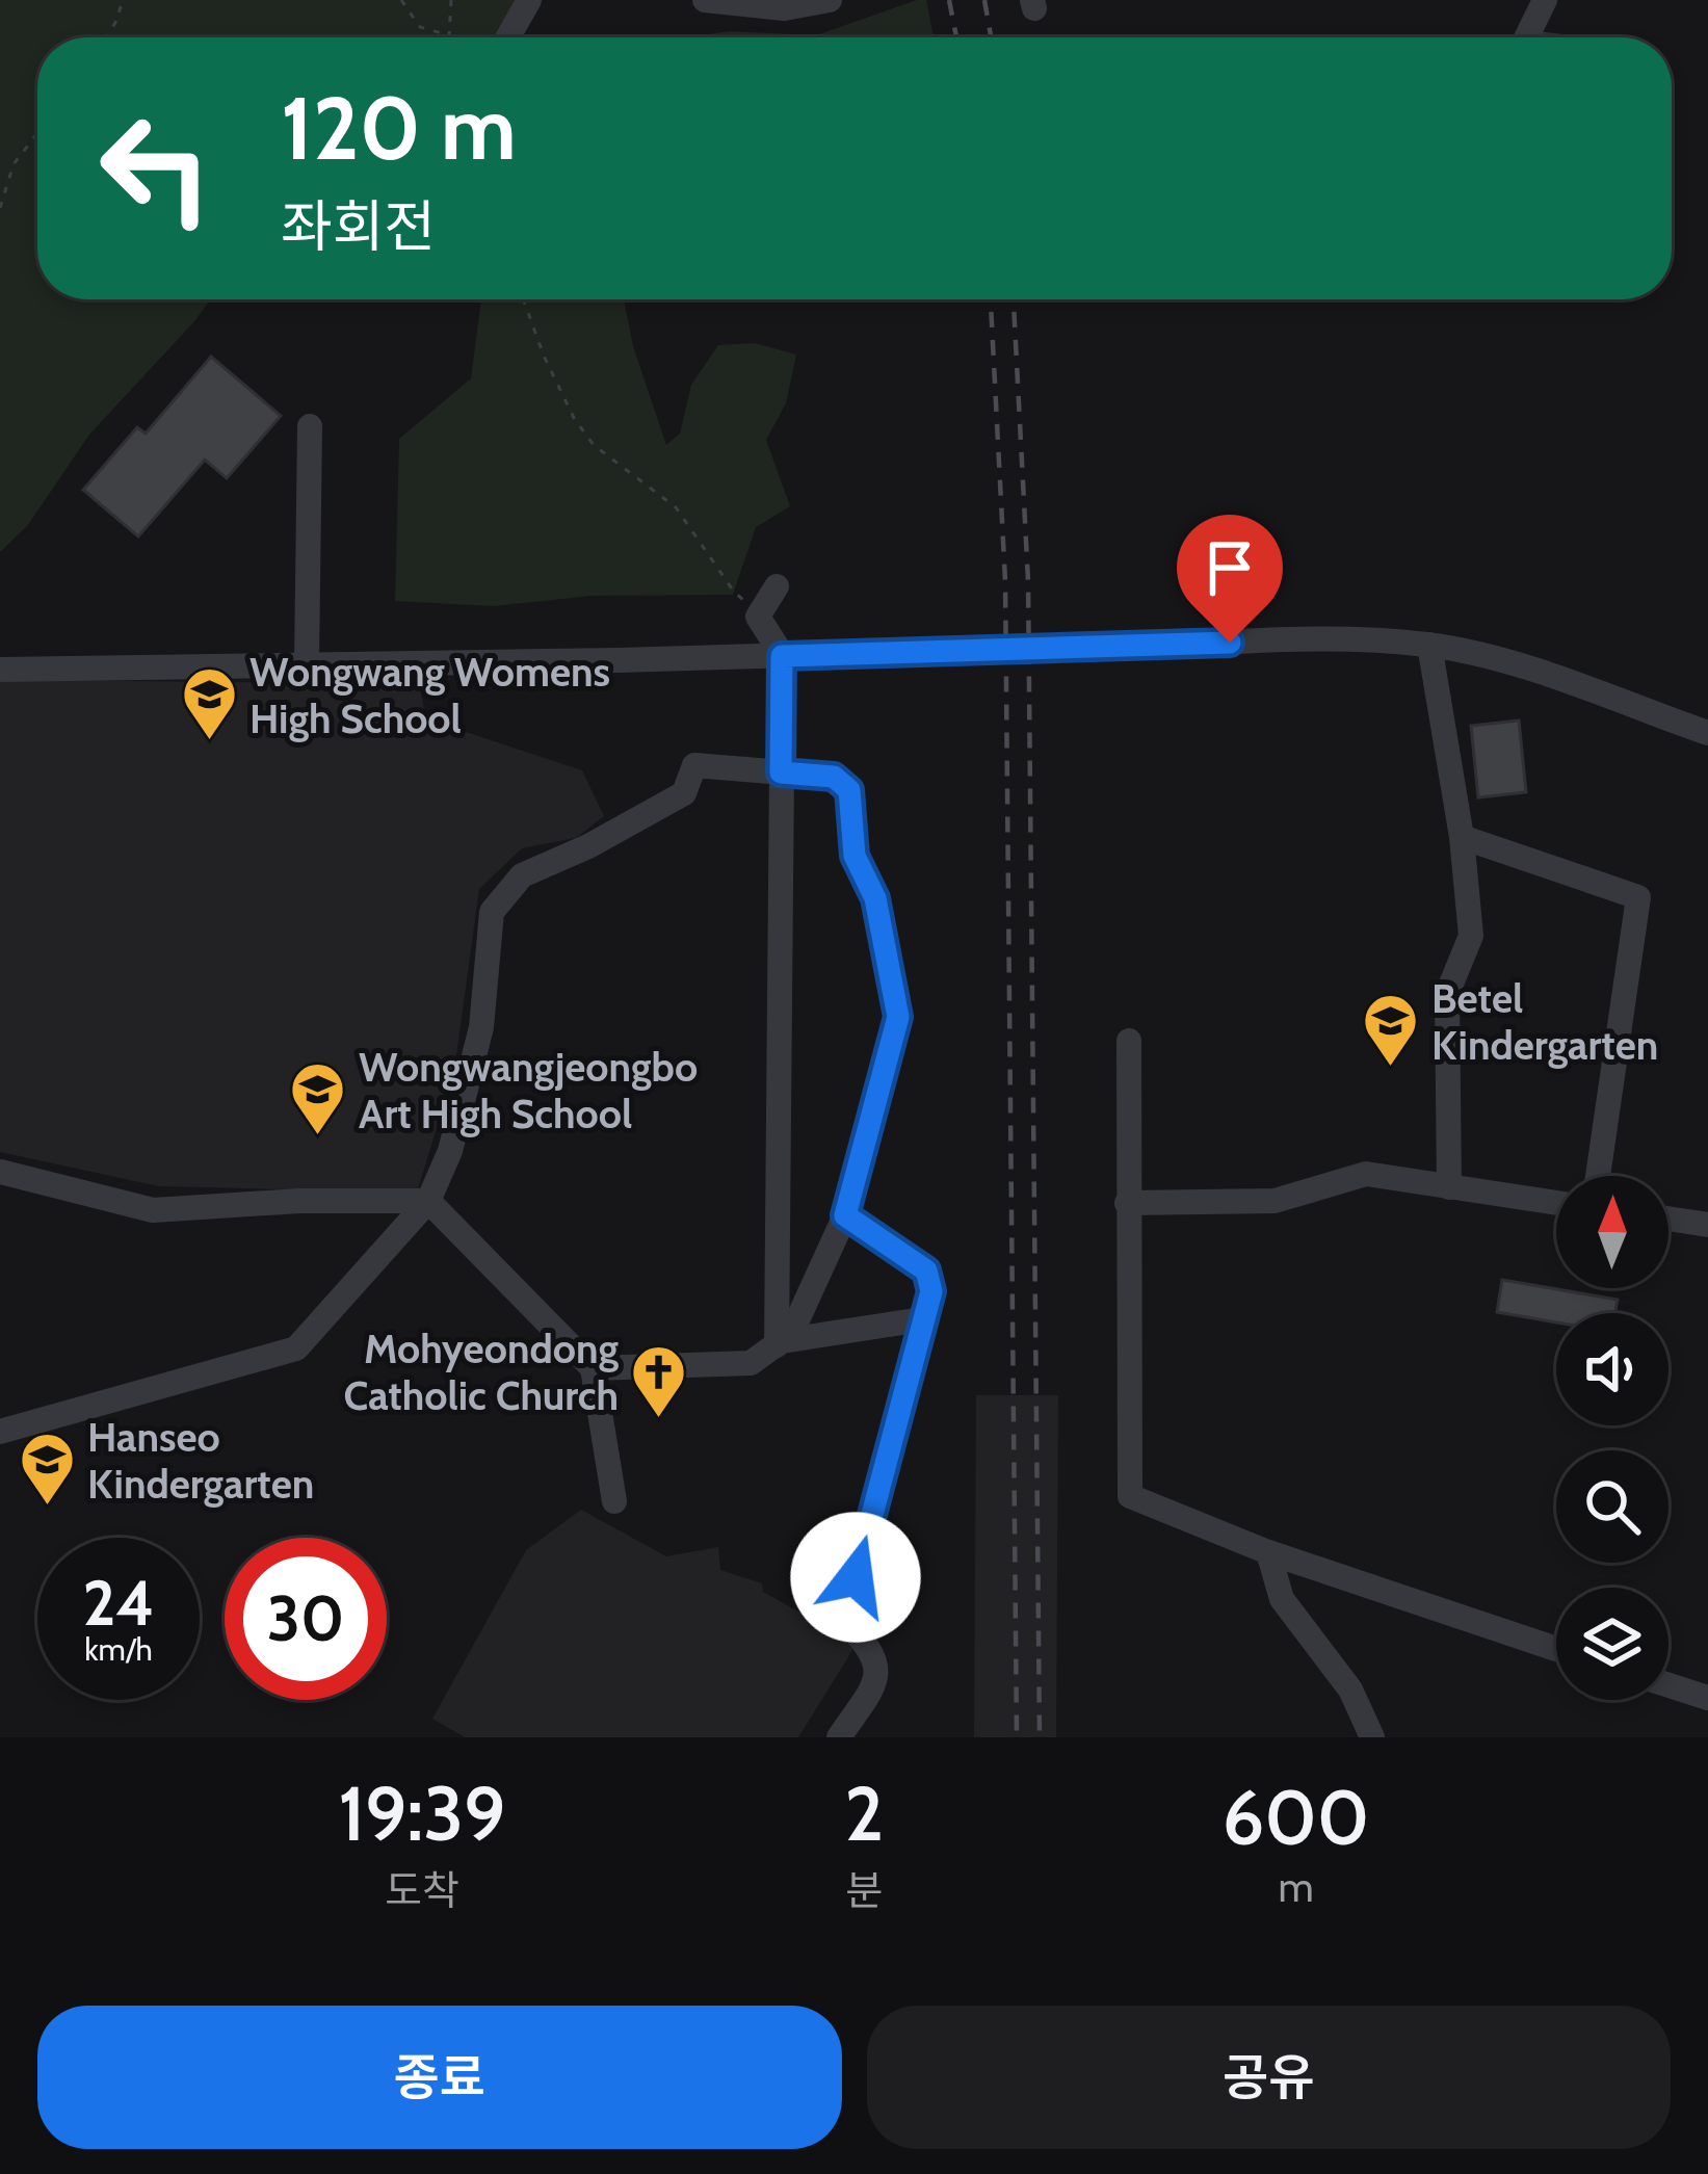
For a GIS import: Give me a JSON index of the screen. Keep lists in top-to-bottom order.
{
  "places": {
    "school or university": [
      "Wongwang Womens High School",
      "Betel Kindergarten",
      "Wongwangjeongbo Art High School",
      "Hanseo Kindergarten"
    ],
    "church": ["Mohyeondong Catholic Church"]
  },
  "north": "top",
  "page": {
    "turn": ["120 m", "좌회전"],
    "speed": "24 km/h",
    "limit": "30",
    "eta": [
      "19:39",
      "도착",
      "2",
      "분",
      "600",
      "m"
    ],
    "buttons": ["종료", "공유"]
  }
}
